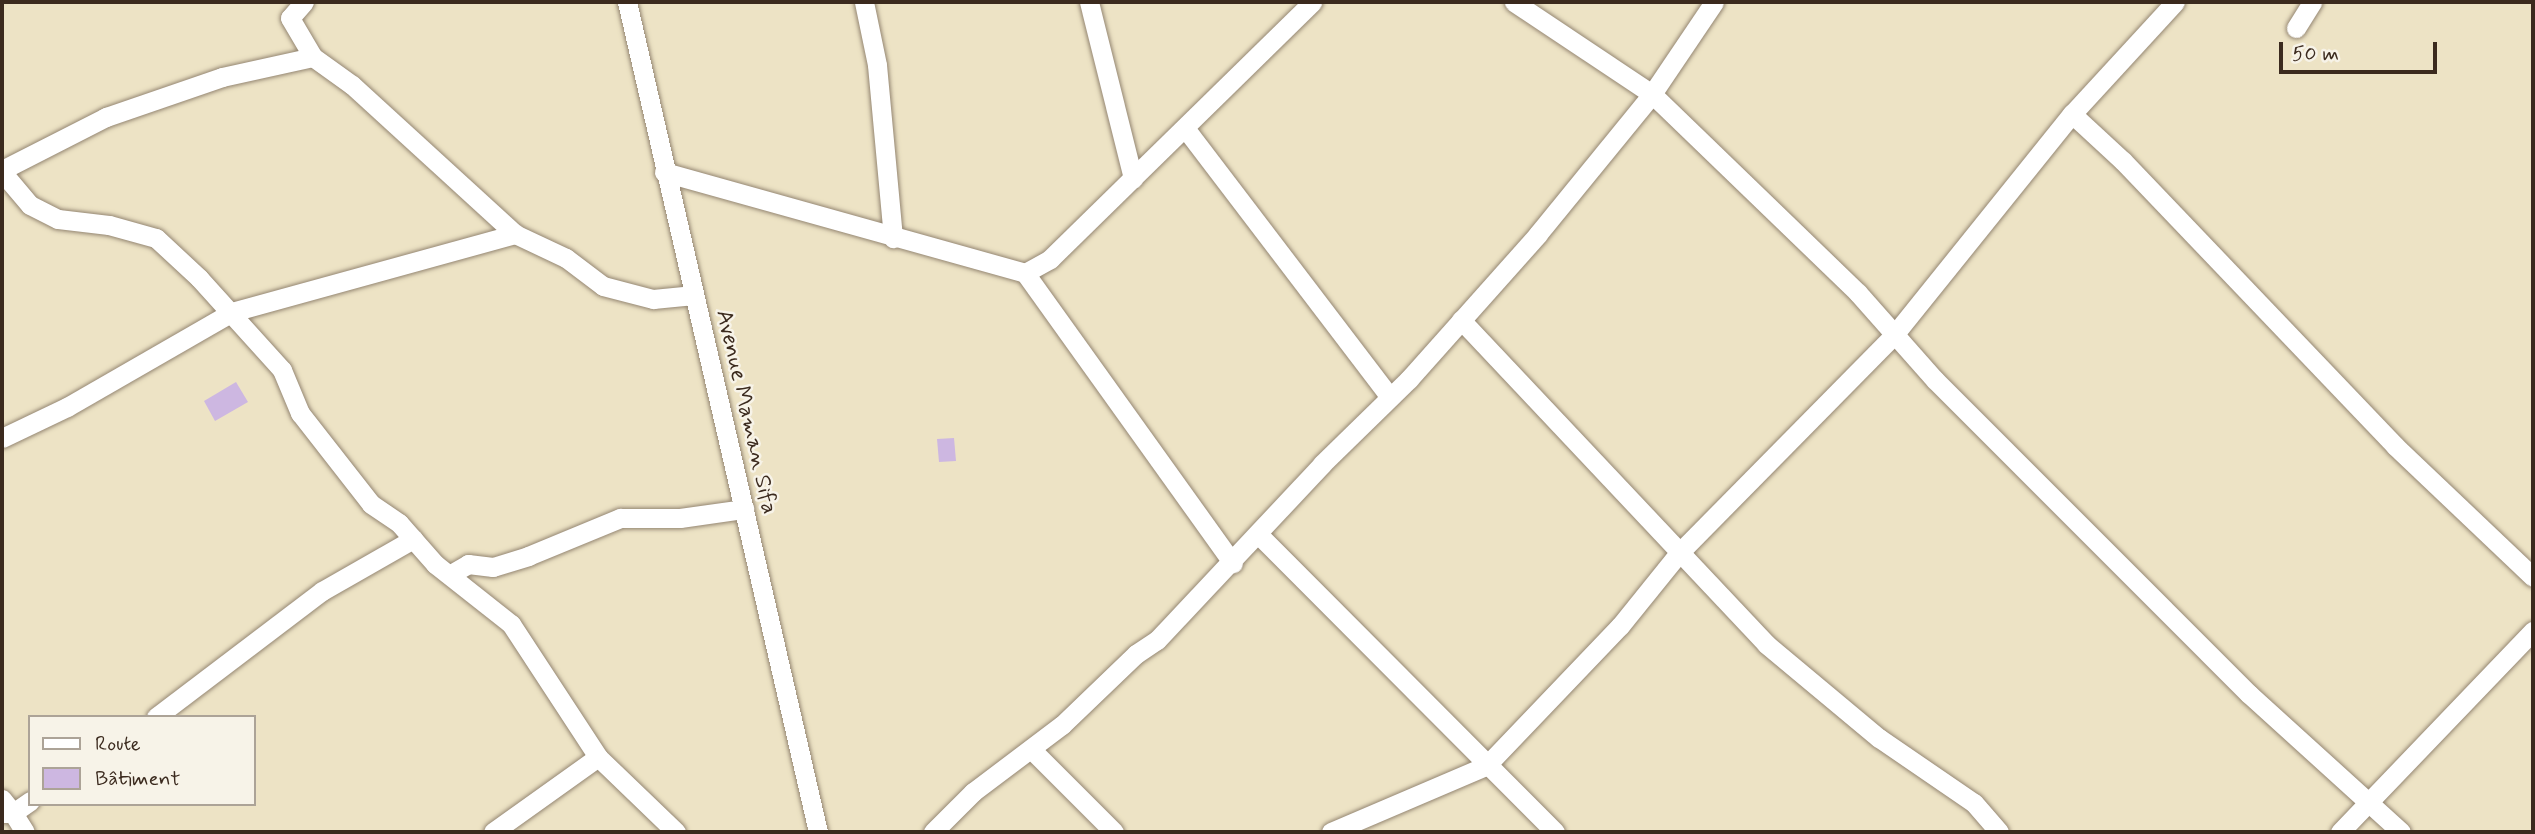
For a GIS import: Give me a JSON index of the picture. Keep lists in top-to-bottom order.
{
  "streets": {
    "street": ["Avenue Maman Sifa"]
  },
  "legend": ["Route", "Bâtiment"],
  "scale_bar": "50 m"
}
